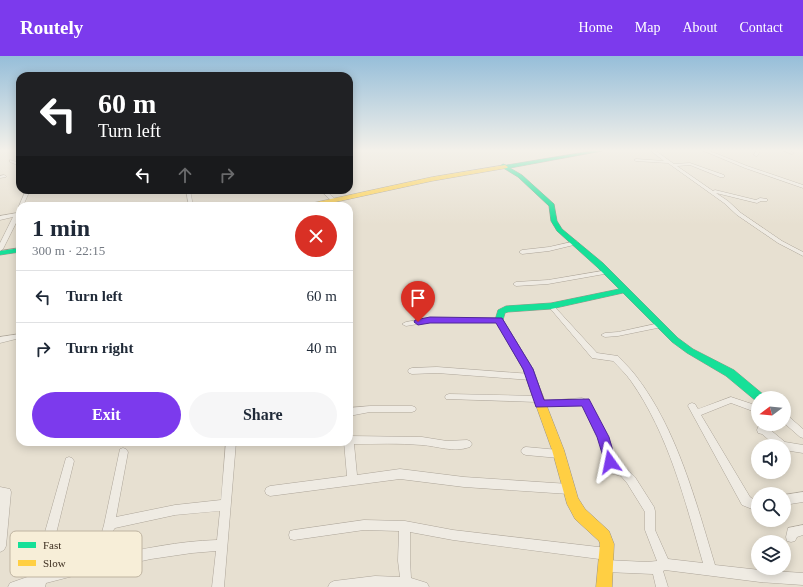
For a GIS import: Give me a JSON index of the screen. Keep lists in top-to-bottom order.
{
  "legend": ["Fast", "Slow"],
  "north": "left",
  "page": {
    "header": "Routely",
    "nav": [
      "Home",
      "Map",
      "About",
      "Contact"
    ],
    "turn": ["60 m", "Turn left"],
    "heading": ["1 min", "300 m · 22:15"],
    "list": [
      {
        "name": "Turn left",
        "value": "60 m"
      },
      {
        "name": "Turn right",
        "value": "40 m"
      }
    ],
    "buttons": ["Exit", "Share"]
  }
}
